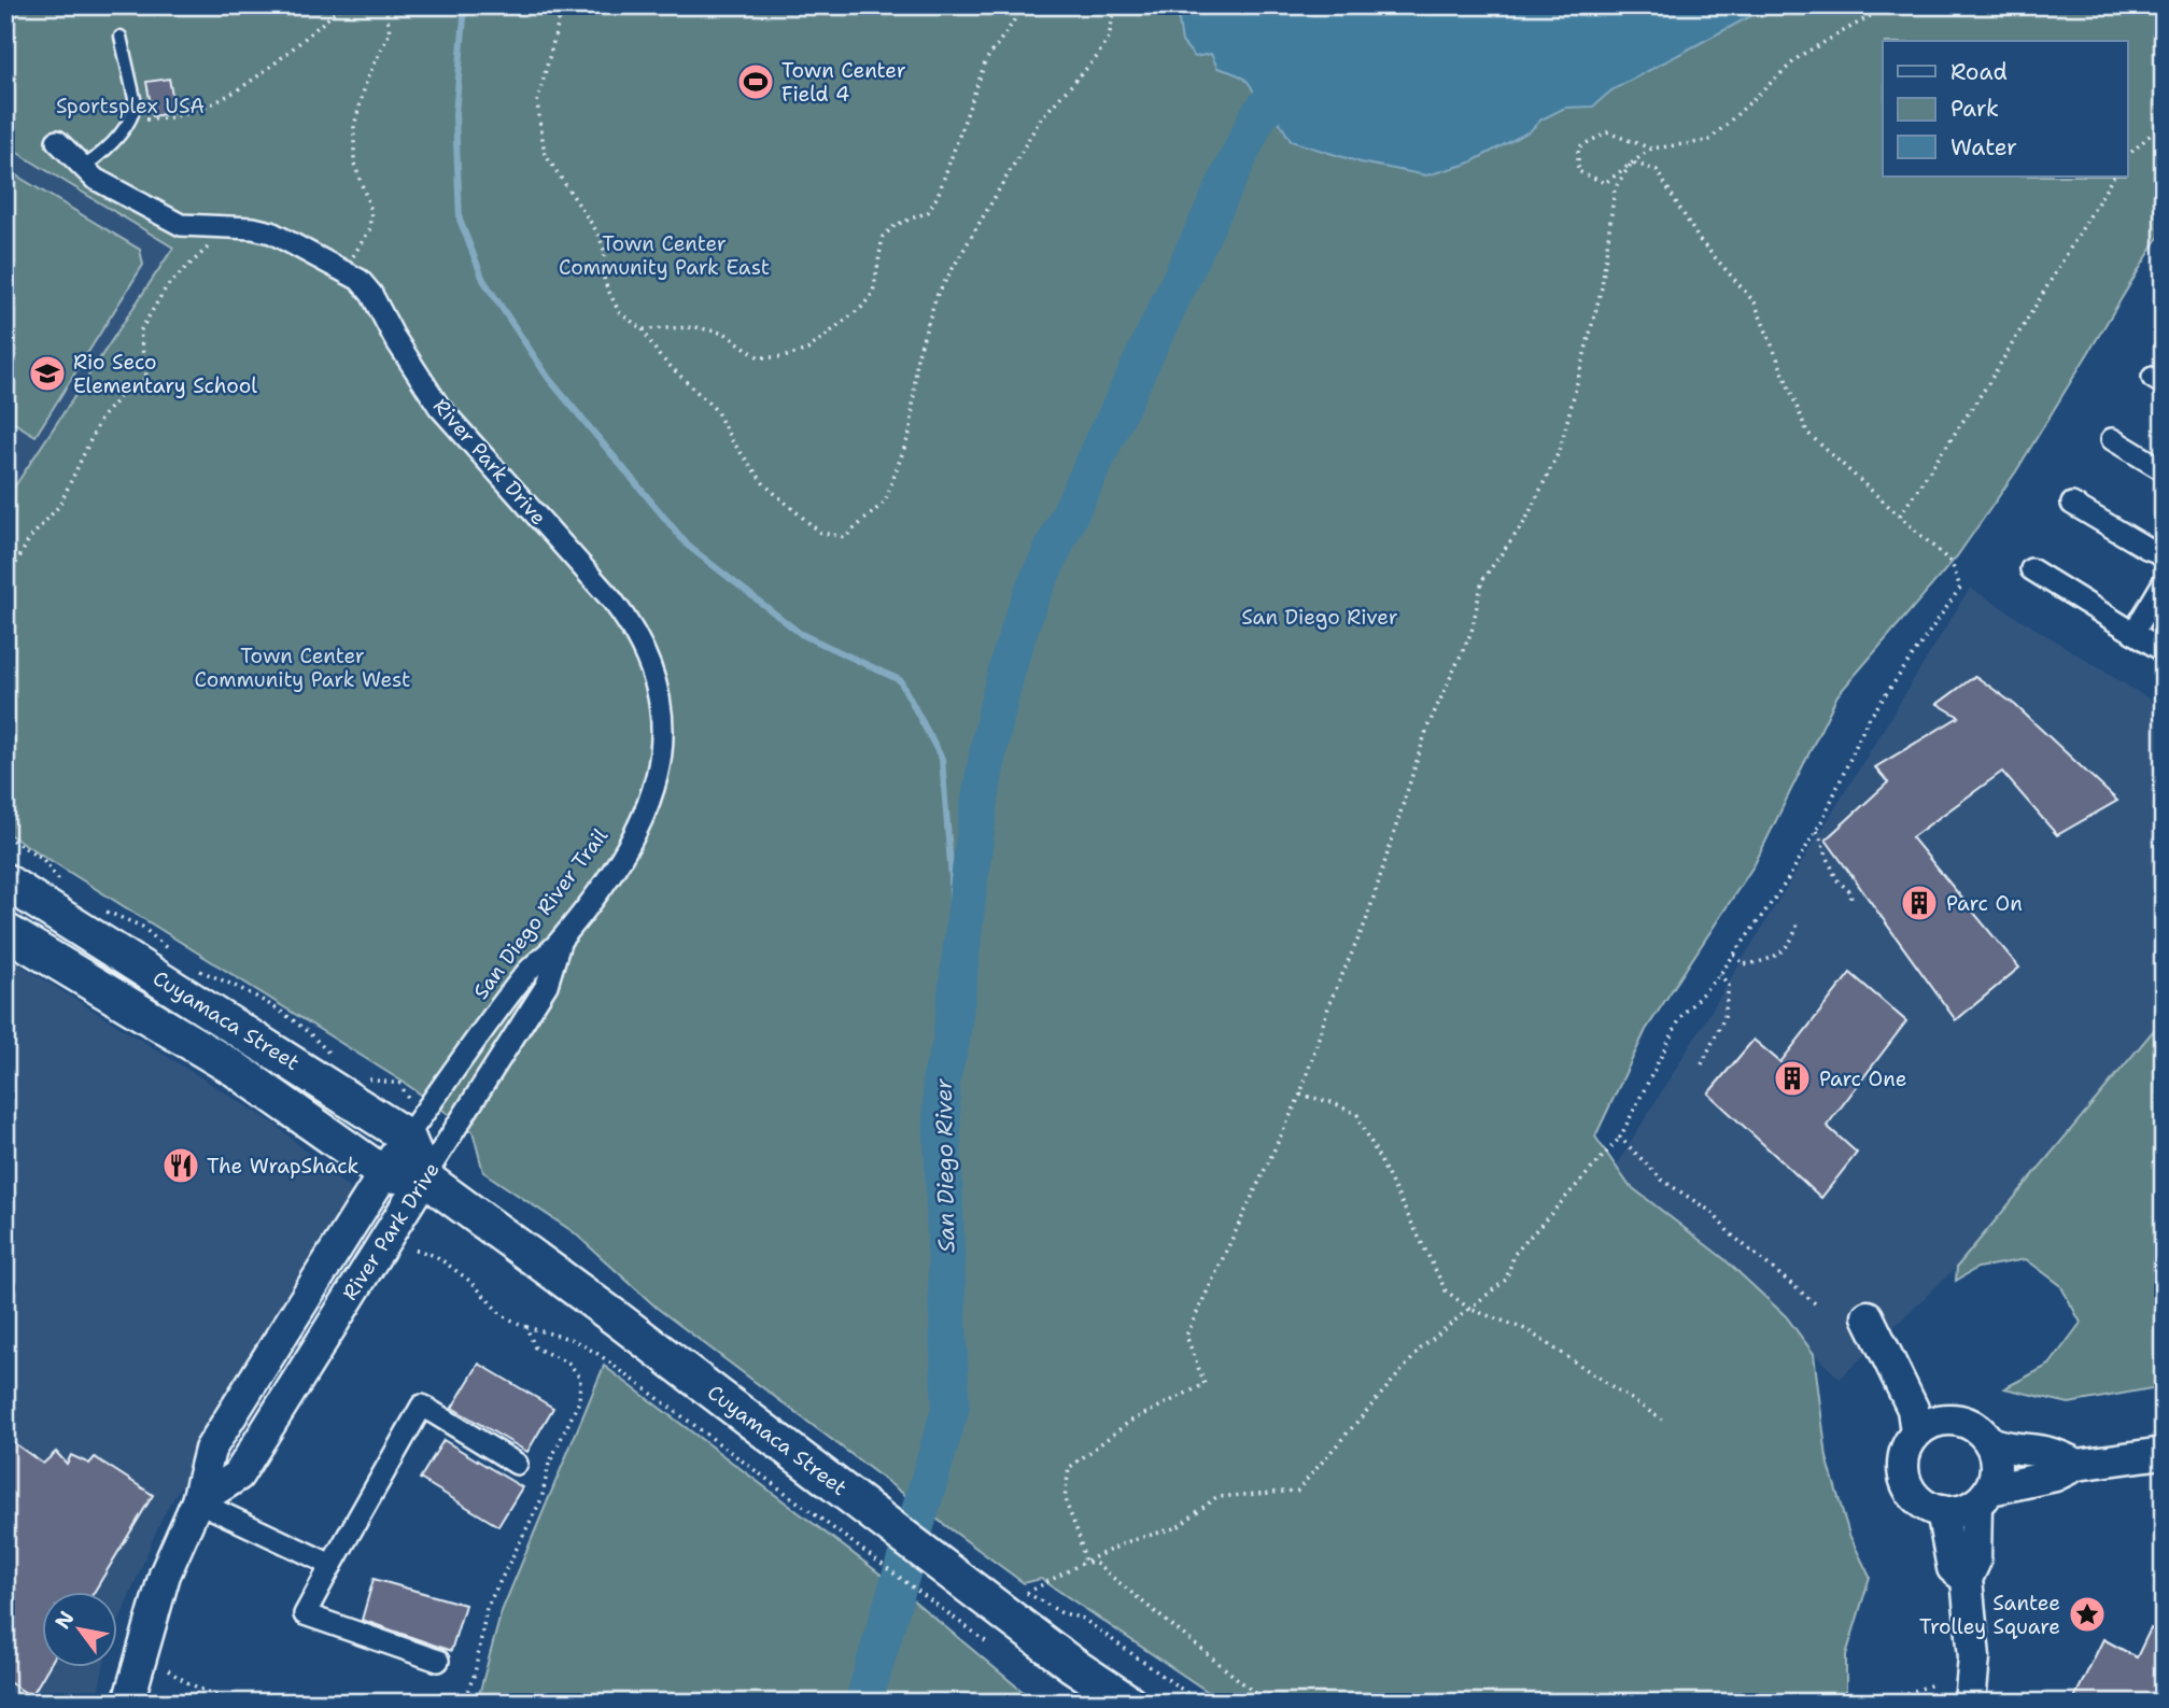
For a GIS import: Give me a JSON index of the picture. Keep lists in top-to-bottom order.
{
  "streets": {
    "main road": ["Cuyamaca Street"],
    "street": ["River Park Drive"]
  },
  "crossings": [
    ["River Park Drive", "Cuyamaca Street"]
  ],
  "water": ["San Diego River"],
  "parks": [
    "Sportsplex USA",
    "Town Center Community Park East",
    "San Diego River",
    "Town Center Community Park West"
  ],
  "places": {
    "sports": ["Town Center Field 4"],
    "school or university": ["Rio Seco Elementary School"],
    "building": ["Parc On", "Parc One"],
    "restaurant": ["The WrapShack"],
    "place": ["Santee Trolley Square"]
  },
  "legend": ["Road", "Park", "Water"],
  "north": "top left"
}
